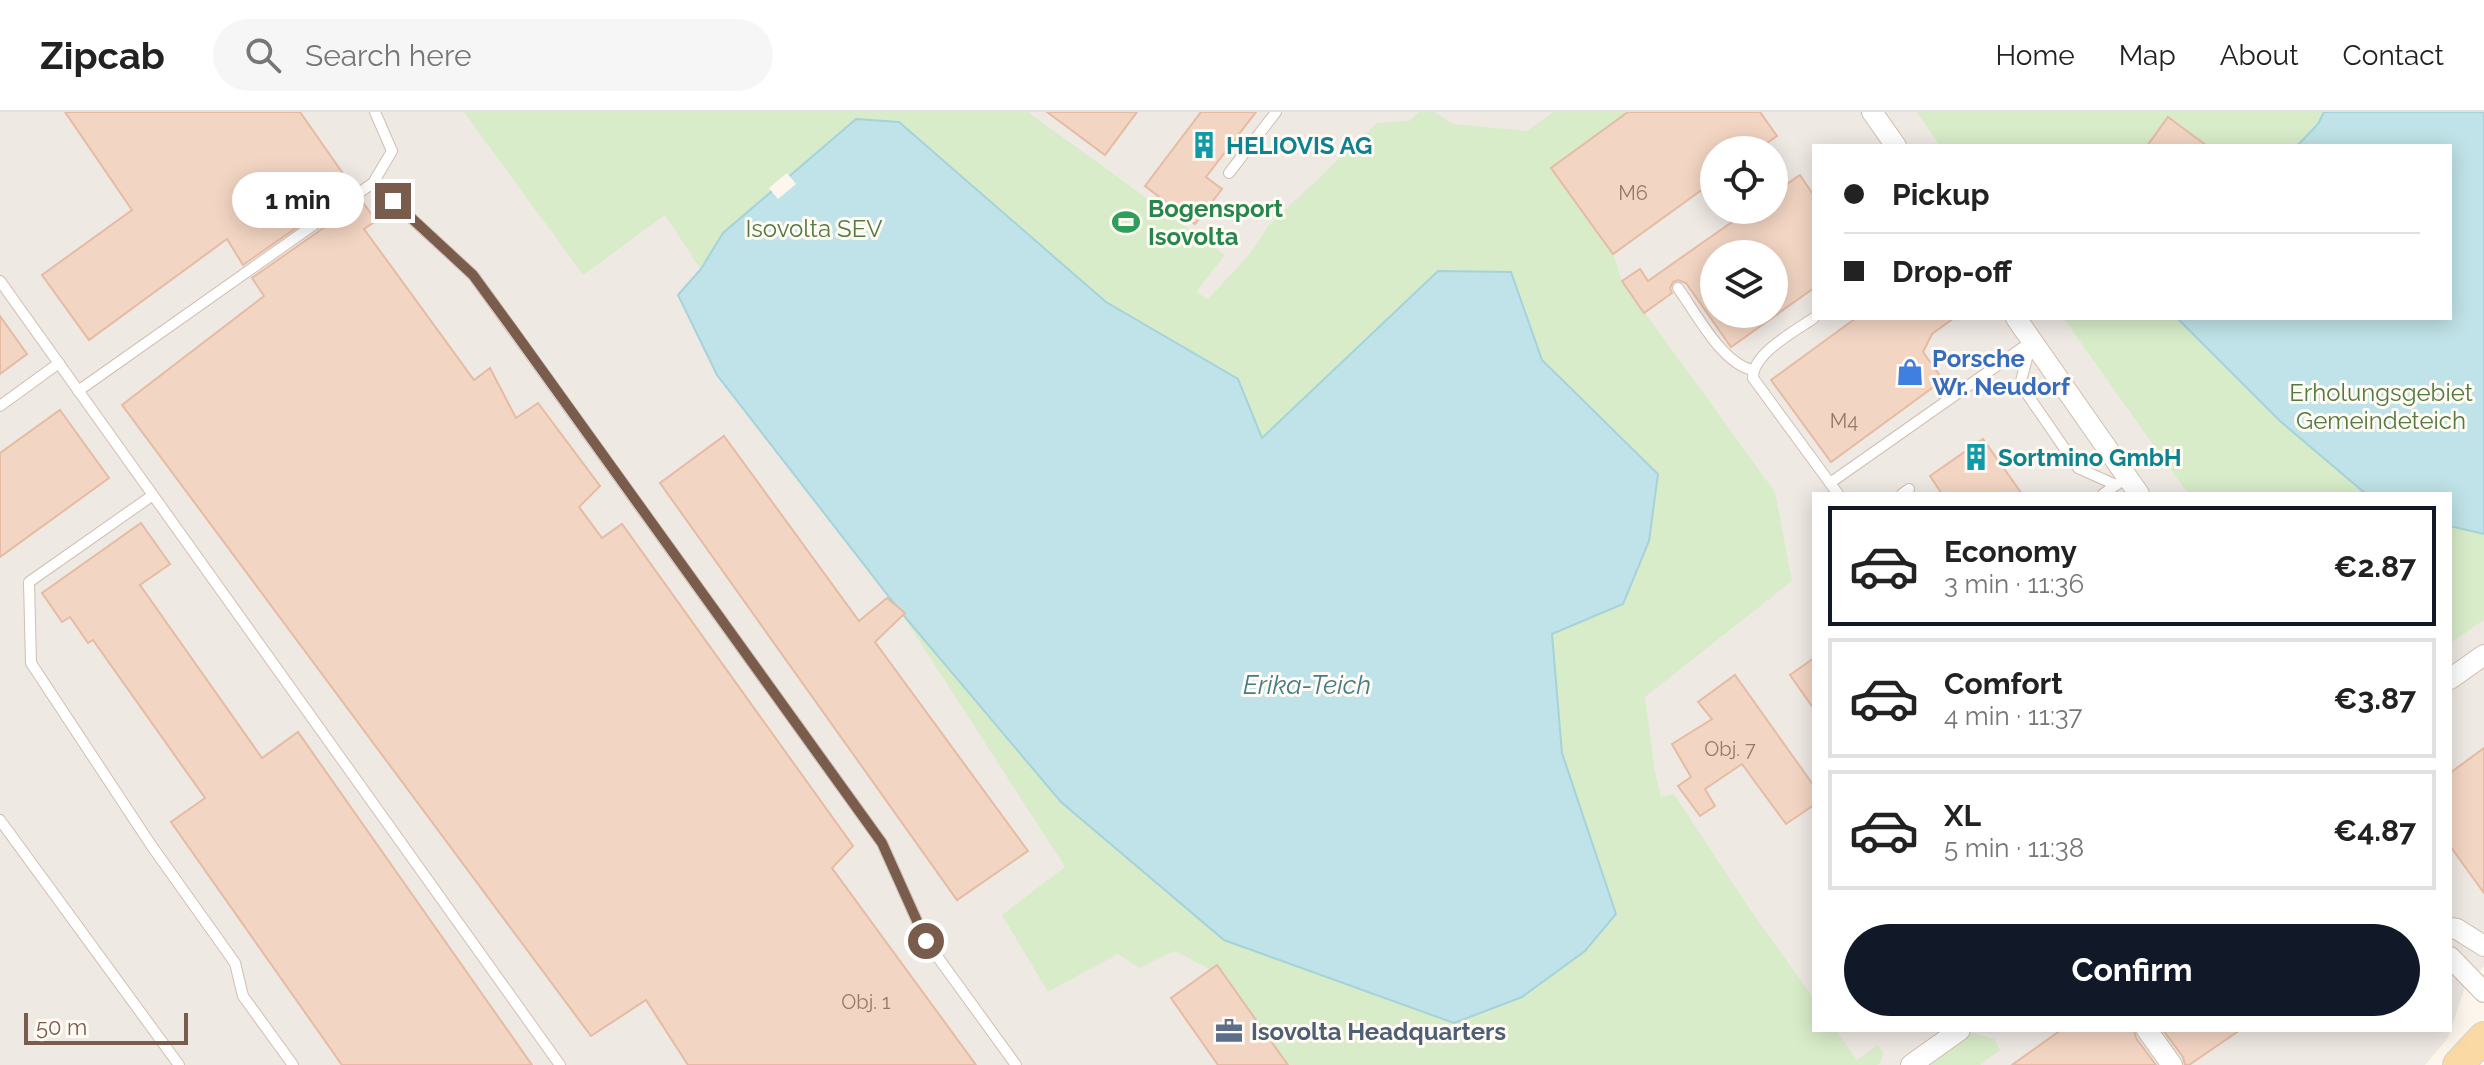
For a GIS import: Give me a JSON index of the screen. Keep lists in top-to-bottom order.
{
  "water": ["Erika-Teich"],
  "parks": ["Isovolta SEV", "Erholungsgebiet Gemeindeteich"],
  "places": {
    "building": ["HELIOVIS AG", "Sortmino GmbH"],
    "sports": ["Bogensport Isovolta"],
    "shop": ["Porsche Wr. Neudorf"],
    "office": ["Isovolta Headquarters"]
  },
  "house_numbers": [
    "M6",
    "M4",
    "Obj. 7",
    "Obj. 1"
  ],
  "scale_bar": "50 m",
  "page": {
    "header": "Zipcab",
    "search": "Search here",
    "nav": [
      "Home",
      "Map",
      "About",
      "Contact"
    ],
    "banner": ["Pickup", "Drop-off"],
    "bubble": "1 min",
    "list": [
      {
        "name": "Economy",
        "note": "3 min · 11:36",
        "value": "€2.87"
      },
      {
        "name": "Comfort",
        "note": "4 min · 11:37",
        "value": "€3.87"
      },
      {
        "name": "XL",
        "note": "5 min · 11:38",
        "value": "€4.87"
      }
    ],
    "buttons": "Confirm",
    "scale": "50 m"
  }
}
